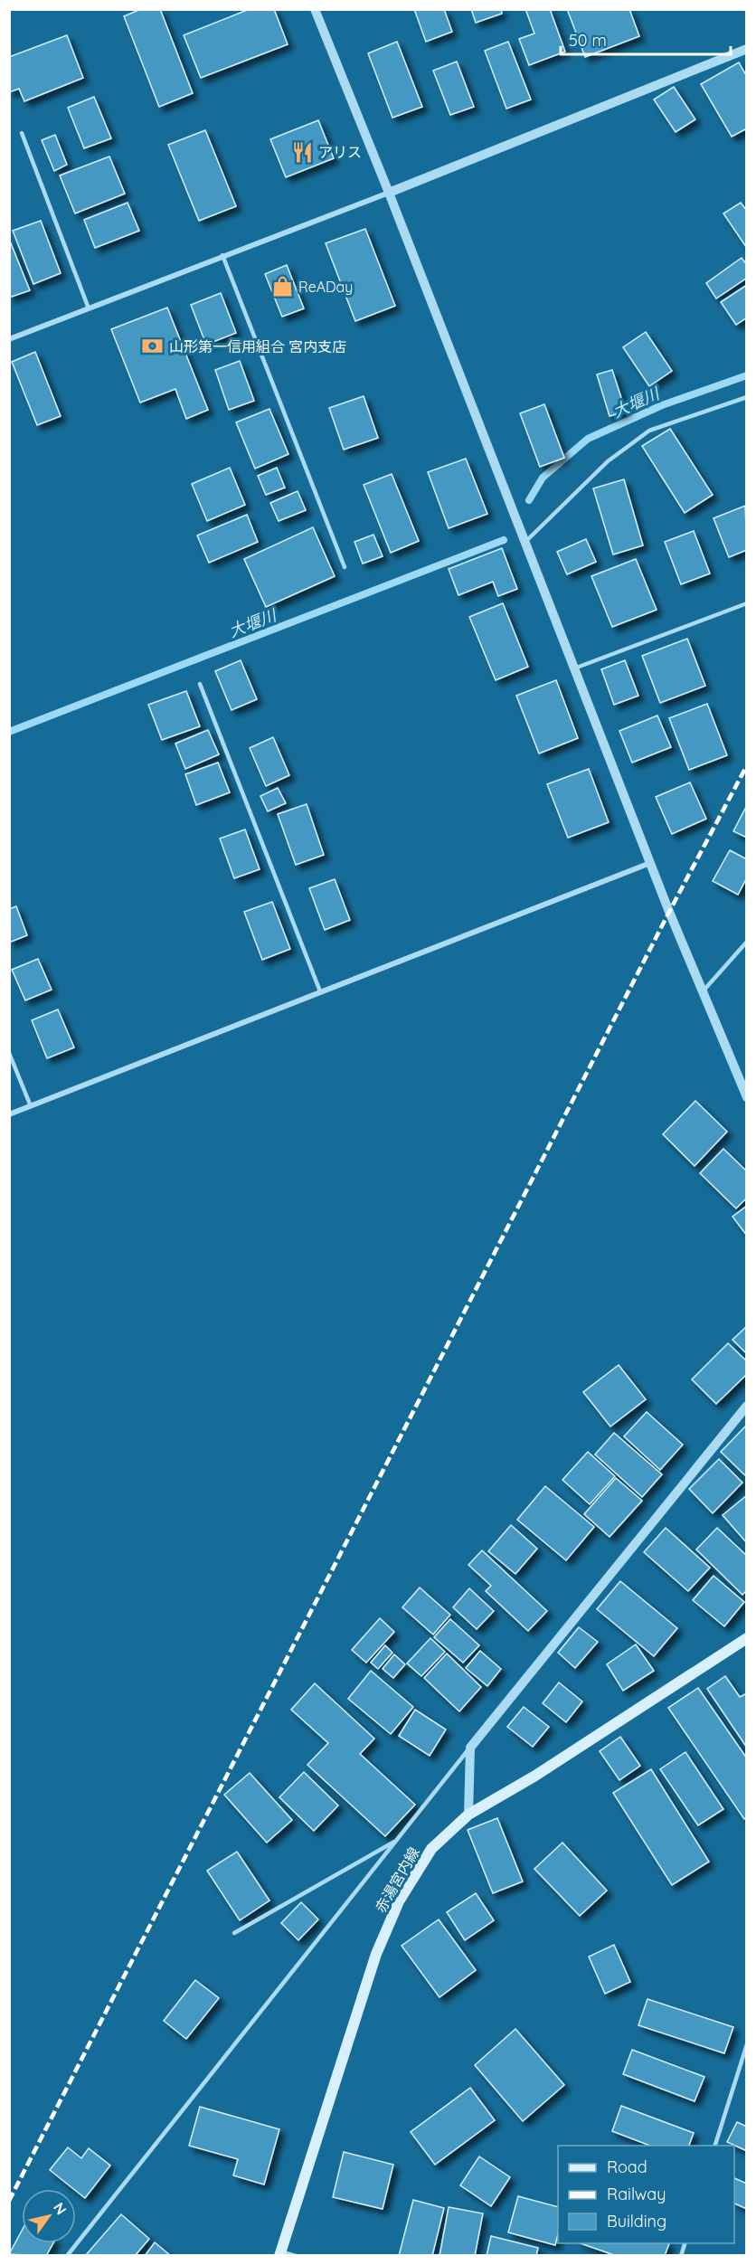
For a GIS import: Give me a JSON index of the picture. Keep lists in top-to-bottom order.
{
  "streets": {
    "main road": ["赤湯宮内線"]
  },
  "water": ["大堰川"],
  "places": {
    "restaurant": ["アリス"],
    "shop": ["ReADay"],
    "bank": ["山形第一信用組合 宮内支店"]
  },
  "legend": ["Road", "Railway", "Building"],
  "scale_bar": "50 m",
  "north": "top right"
}
